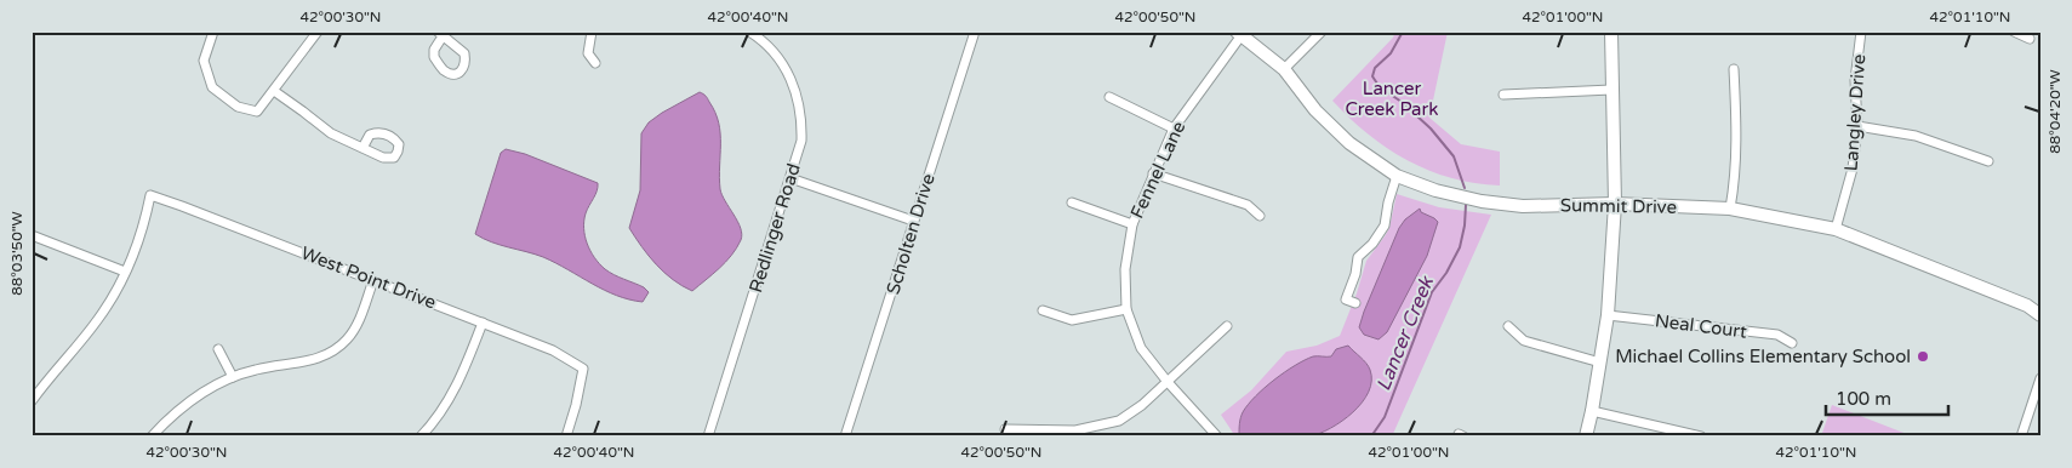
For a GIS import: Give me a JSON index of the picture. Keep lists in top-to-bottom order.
{
  "streets": {
    "street": [
      "Langley Drive",
      "Fennel Lane",
      "Summit Drive",
      "Redlinger Road",
      "Scholten Drive",
      "West Point Drive",
      "Neal Court"
    ]
  },
  "crossings": [
    ["Langley Drive", "Summit Drive"],
    ["Fennel Lane", "Summit Drive"]
  ],
  "water": ["Lancer Creek"],
  "parks": ["Lancer Creek Park"],
  "places": ["Michael Collins Elementary School"],
  "scale_bar": "100 m",
  "coordinates": [
    "42°00'30\"N",
    "42°00'40\"N",
    "42°00'50\"N",
    "42°01'00\"N",
    "42°01'10\"N",
    "88°04'20\"W",
    "88°03'50\"W"
  ]
}
